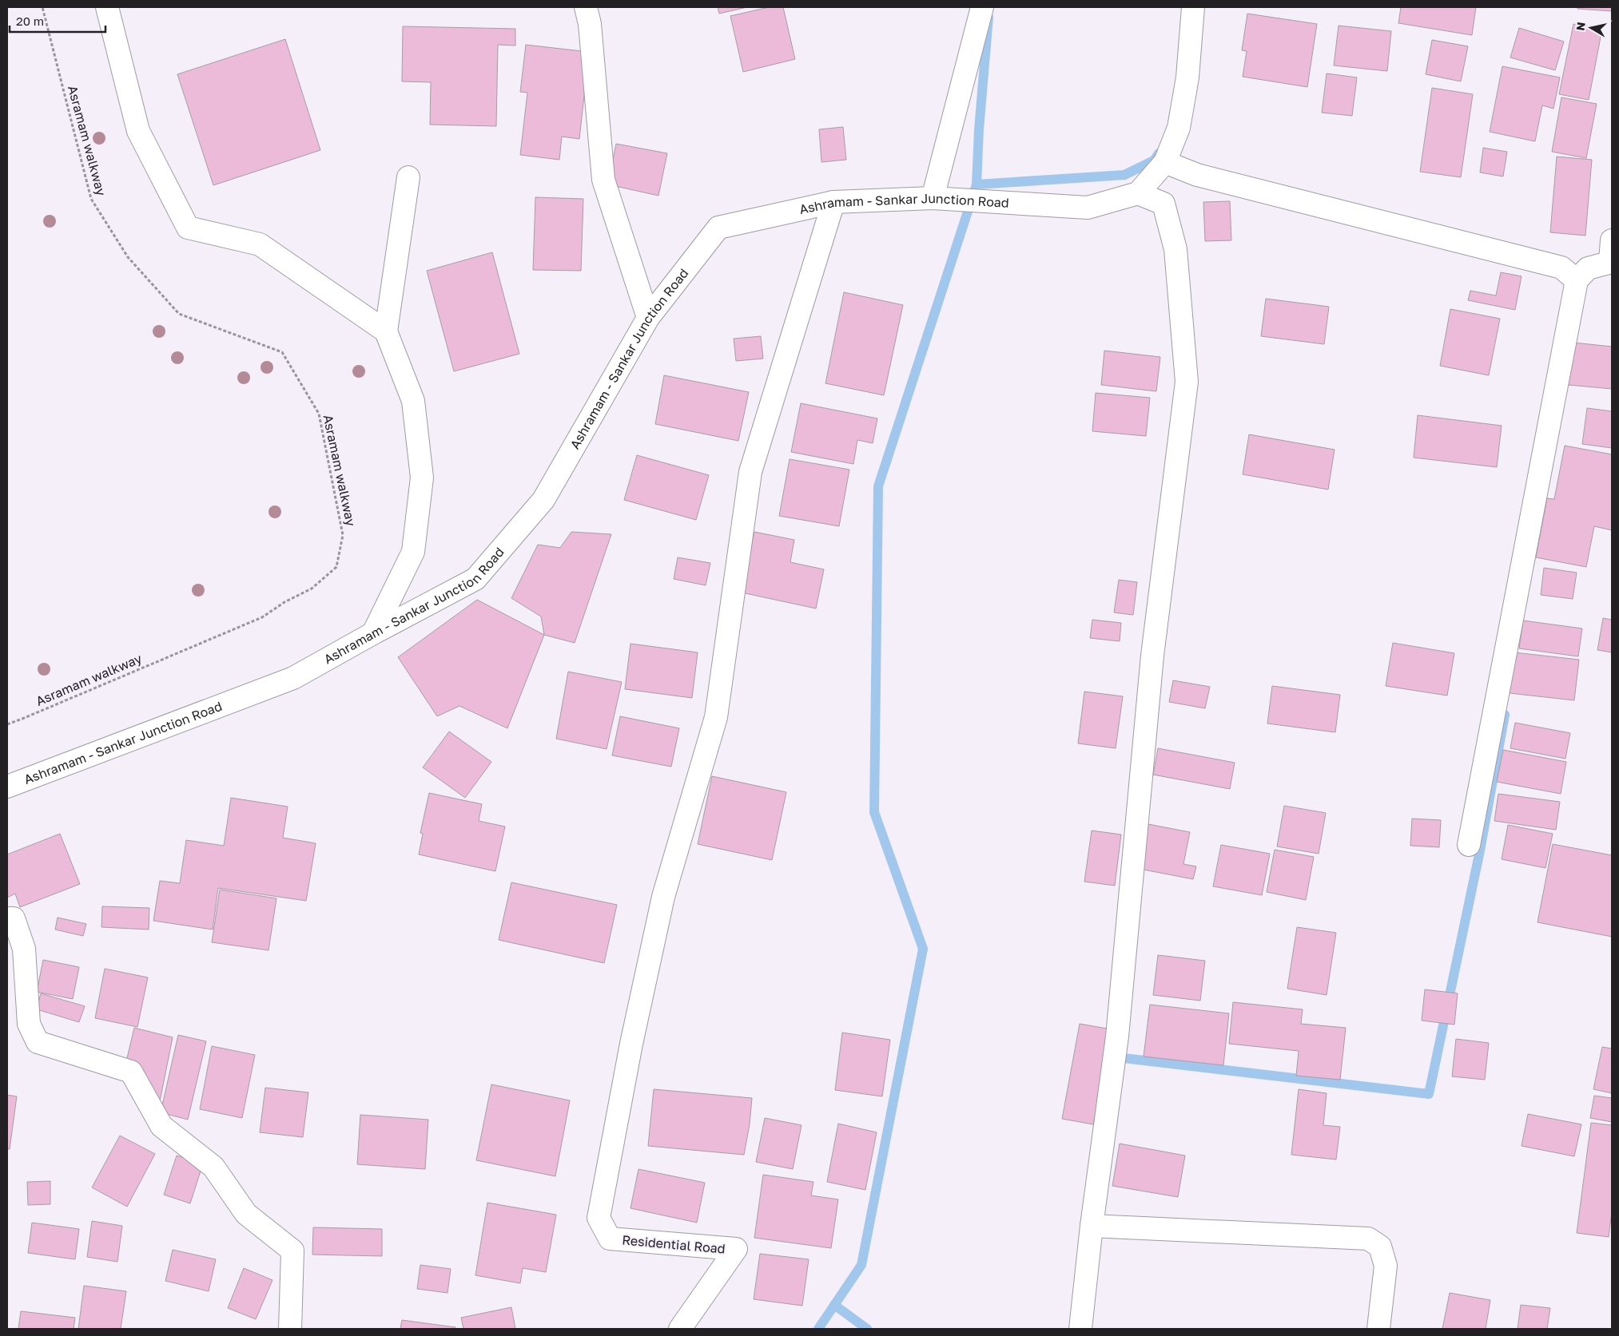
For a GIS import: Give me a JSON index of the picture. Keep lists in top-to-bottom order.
{
  "streets": {
    "street": ["Ashramam - Sankar Junction Road", "Residential Road"],
    "path": ["Asramam walkway"]
  },
  "crossings": [
    ["Ashramam - Sankar Junction Road", "Residential Road"]
  ],
  "scale_bar": "20 m",
  "north": "left"
}
